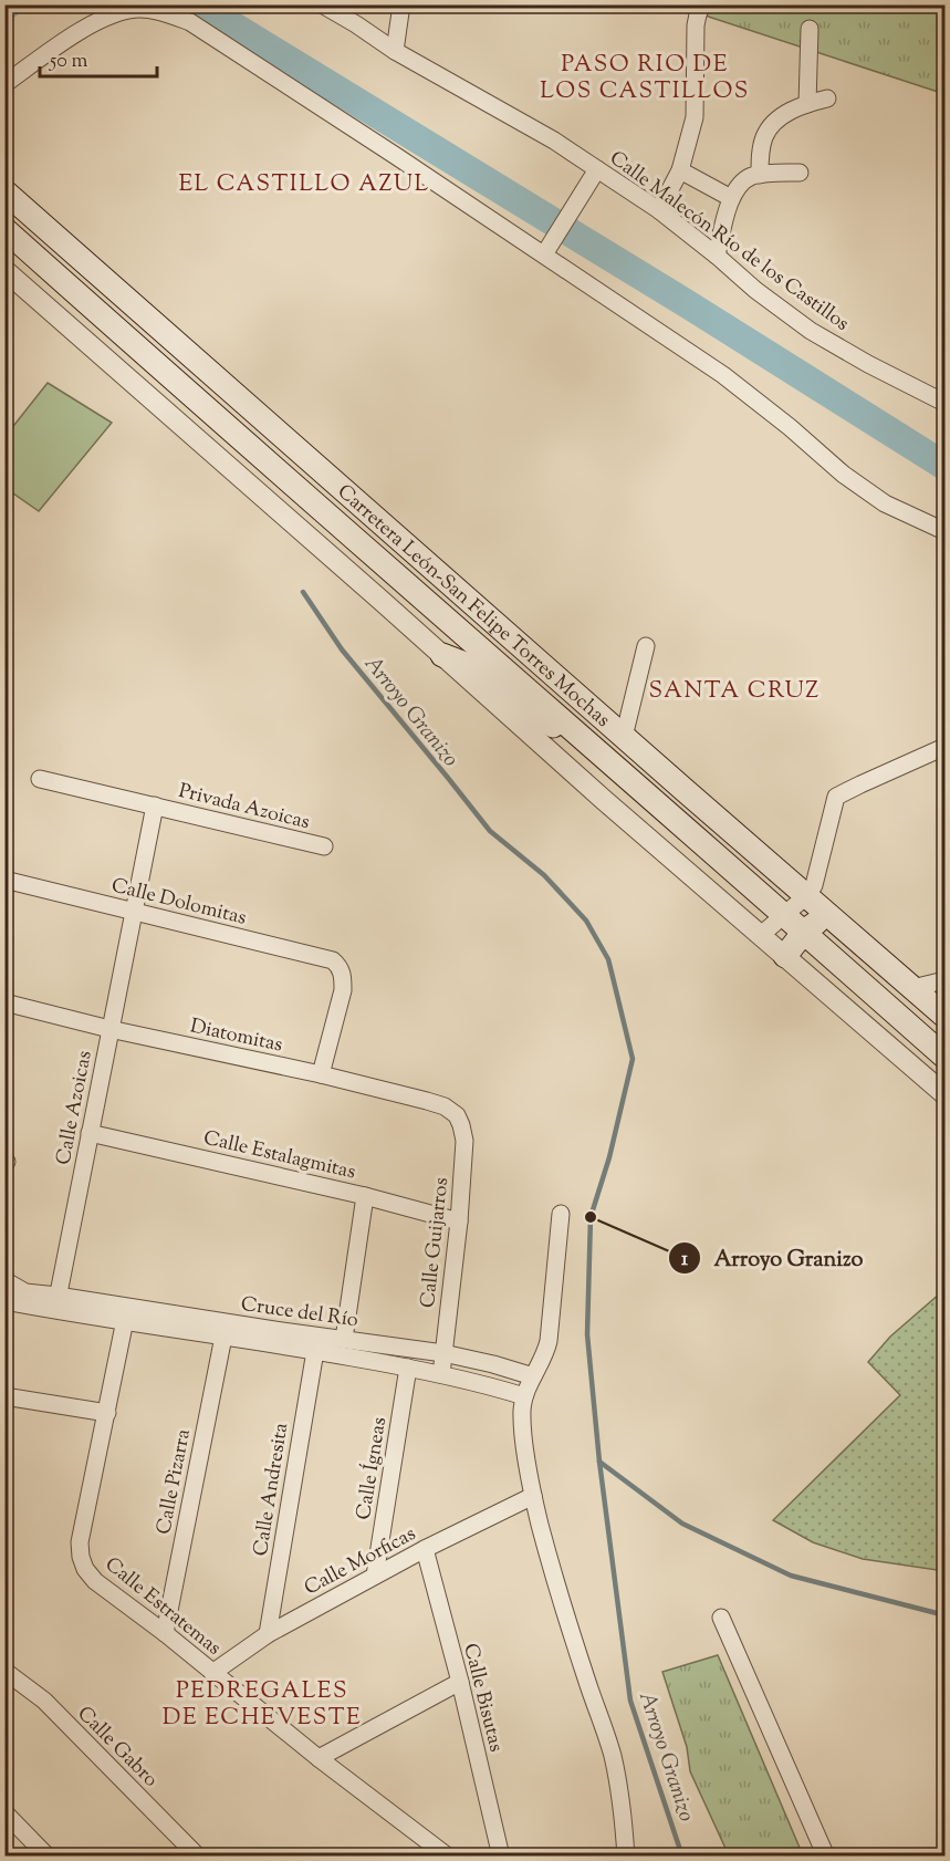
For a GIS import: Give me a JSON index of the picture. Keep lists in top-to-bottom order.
{
  "streets": {
    "main road": ["Carretera León-San Felipe Torres Mochas"],
    "street": [
      "Calle Malecón Río de los Castillos",
      "Privada Azoicas",
      "Calle Dolomitas",
      "Diatomitas",
      "Calle Azoicas",
      "Calle Estalagmitas",
      "Calle Guijarros",
      "Cruce del Río",
      "Calle Ígneas",
      "Calle Pizarra",
      "Calle Andresita",
      "Calle Morficas",
      "Calle Estratemas",
      "Calle Bisutas",
      "Calle Gabro"
    ]
  },
  "crossings": [
    ["Privada Azoicas", "Calle Dolomitas"],
    ["Privada Azoicas", "Calle Azoicas"],
    ["Calle Dolomitas", "Diatomitas"],
    ["Calle Dolomitas", "Calle Azoicas"],
    ["Diatomitas", "Calle Azoicas"],
    ["Diatomitas", "Calle Guijarros"],
    ["Calle Azoicas", "Calle Estalagmitas"],
    ["Calle Azoicas", "Cruce del Río"],
    ["Calle Estalagmitas", "Calle Guijarros"],
    ["Calle Guijarros", "Cruce del Río"],
    ["Cruce del Río", "Calle Ígneas"],
    ["Cruce del Río", "Calle Pizarra"],
    ["Cruce del Río", "Calle Andresita"],
    ["Cruce del Río", "Calle Estratemas"],
    ["Calle Ígneas", "Calle Morficas"],
    ["Calle Pizarra", "Calle Estratemas"],
    ["Calle Andresita", "Calle Morficas"],
    ["Calle Morficas", "Calle Estratemas"],
    ["Calle Morficas", "Calle Bisutas"]
  ],
  "districts": [
    "PASO RIO DE LOS CASTILLOS",
    "EL CASTILLO AZUL",
    "SANTA CRUZ",
    "PEDREGALES DE ECHEVESTE"
  ],
  "water": ["Arroyo Granizo"],
  "places": ["Arroyo Granizo"],
  "scale_bar": "50 m"
}
